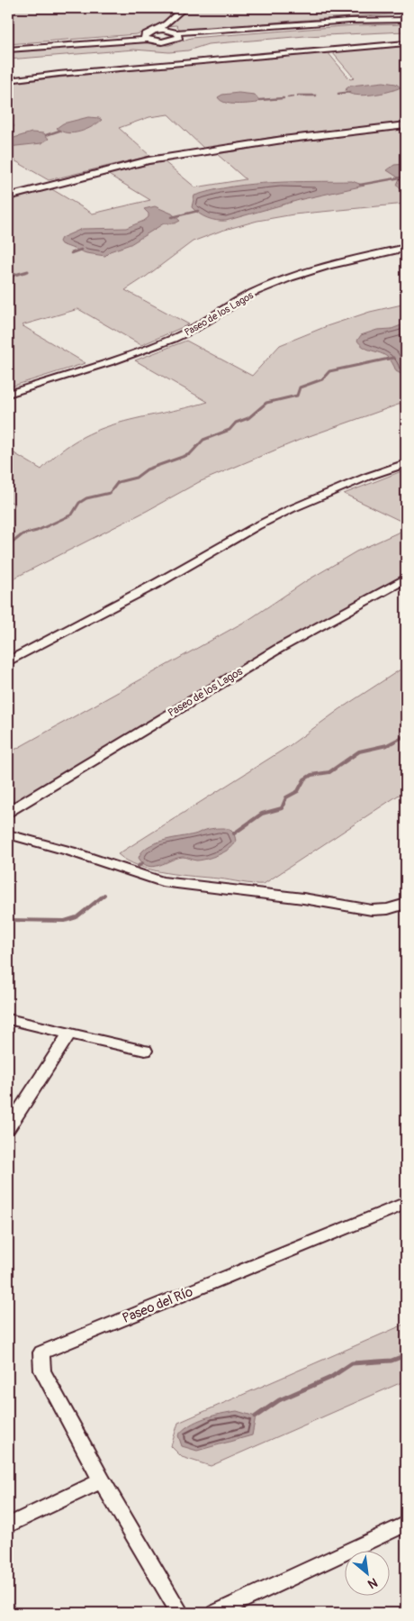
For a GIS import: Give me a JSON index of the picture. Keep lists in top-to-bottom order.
{
  "streets": {
    "street": ["Paseo de los Lagos", "Paseo del Río"]
  },
  "north": "bottom right"
}
